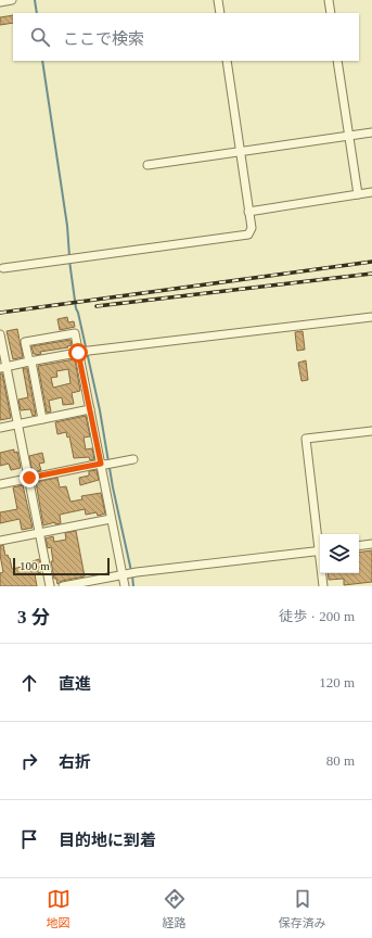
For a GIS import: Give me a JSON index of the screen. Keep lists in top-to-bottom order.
{
  "scale_bar": "100 m",
  "page": {
    "search": "ここで検索",
    "scale": "100 m",
    "heading": ["3 分", "徒歩 · 200 m"],
    "list": [
      ["直進", "120 m"],
      ["右折", "80 m"],
      "目的地に到着"
    ],
    "nav": ["地図", "経路", "保存済み"]
  }
}
